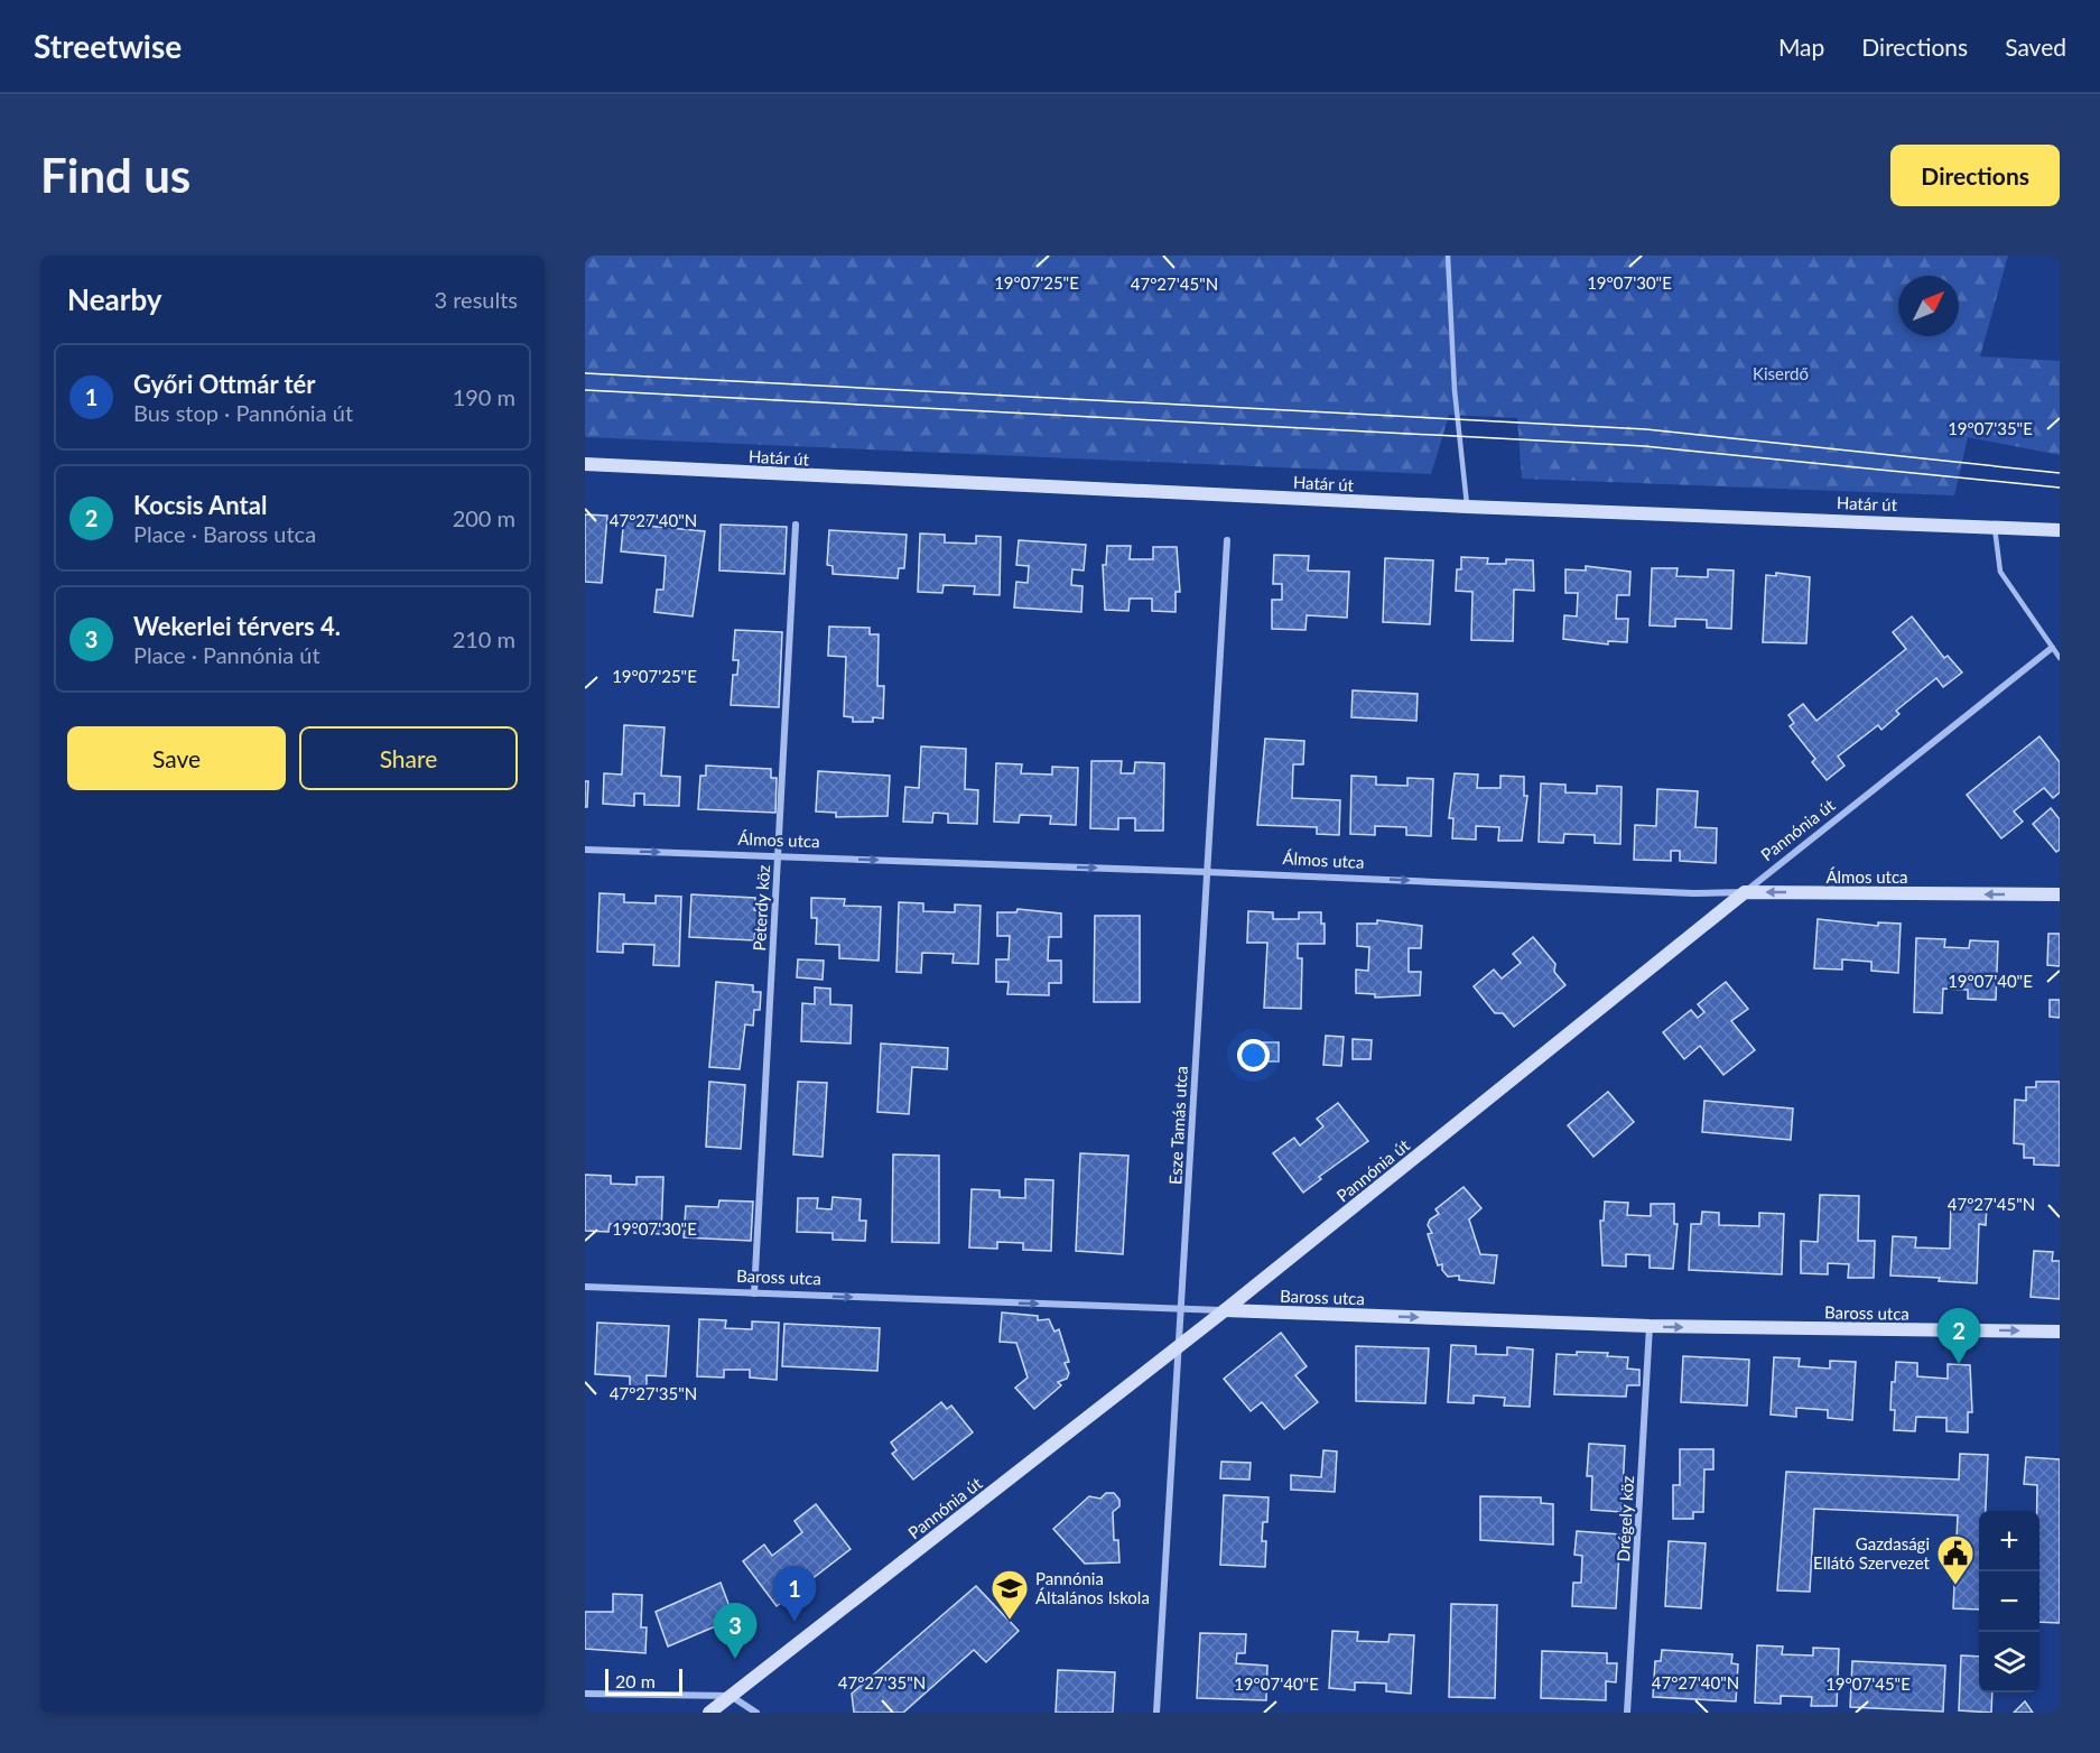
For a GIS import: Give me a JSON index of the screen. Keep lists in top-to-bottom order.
{
  "streets": {
    "street": [
      "Határ út",
      "Pannónia út",
      "Álmos utca",
      "Peterdy köz",
      "Esze Tamás utca",
      "Baross utca",
      "Drégely köz"
    ]
  },
  "crossings": [
    ["Pannónia út", "Álmos utca"],
    ["Pannónia út", "Esze Tamás utca"],
    ["Pannónia út", "Baross utca"],
    ["Álmos utca", "Peterdy köz"],
    ["Álmos utca", "Esze Tamás utca"],
    ["Peterdy köz", "Baross utca"],
    ["Esze Tamás utca", "Baross utca"],
    ["Baross utca", "Drégely köz"]
  ],
  "one_way": ["Baross utca"],
  "parks": ["Kiserdő"],
  "places": {
    "public building": ["Gazdasági Ellátó Szervezet"],
    "school or university": ["Pannónia Általános Iskola"]
  },
  "scale_bar": "20 m",
  "north": "top right",
  "page": {
    "header": "Streetwise",
    "nav": ["Map", "Directions", "Saved"],
    "buttons": [
      "Directions",
      ["Save", "Share"]
    ],
    "title": "Find us",
    "heading": ["Nearby", "3 results"],
    "list": [
      {
        "mark": "1",
        "name": "Győri Ottmár tér",
        "note": "Bus stop · Pannónia út",
        "value": "190 m"
      },
      {
        "mark": "2",
        "name": "Kocsis Antal",
        "note": "Place · Baross utca",
        "value": "200 m"
      },
      {
        "mark": "3",
        "name": "Wekerlei térvers 4.",
        "note": "Place · Pannónia út",
        "value": "210 m"
      }
    ],
    "pins": ["2", "1", "3"],
    "map_buttons": ["+", "−"],
    "scale": "20 m"
  },
  "coordinates": [
    "19°07'25\"E",
    "19°07'30\"E",
    "47°27'45\"N",
    "19°07'35\"E",
    "47°27'40\"N",
    "19°07'40\"E",
    "47°27'35\"N",
    "19°07'45\"E"
  ]
}
